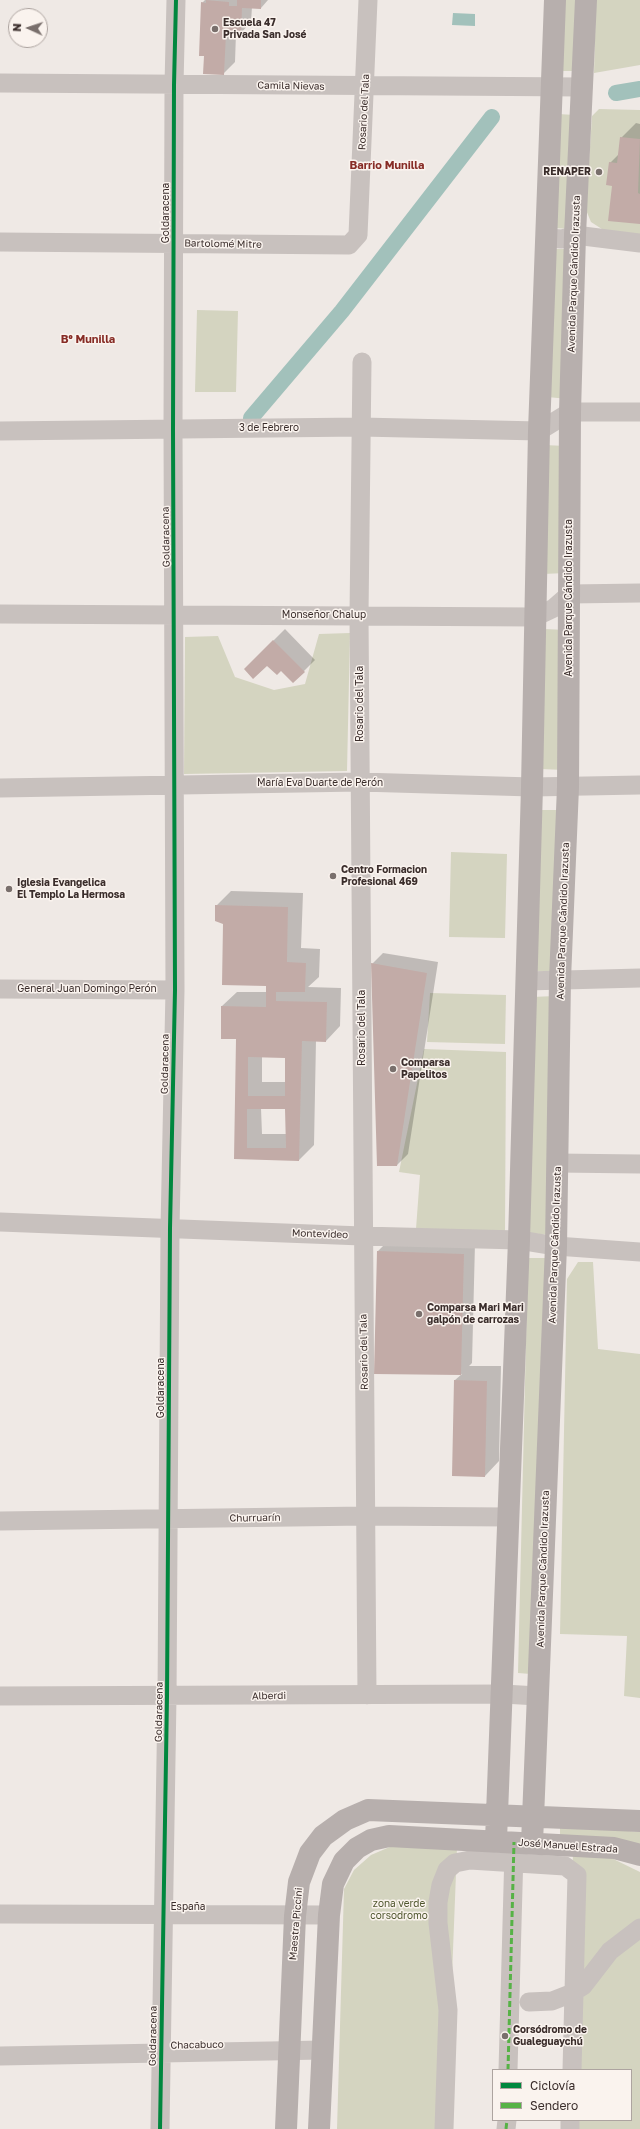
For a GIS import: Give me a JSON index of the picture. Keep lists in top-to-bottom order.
{
  "streets": {
    "main road": ["Avenida Parque Cándido Irazusta", "José Manuel Estrada", "Maestra Piccini"],
    "street": [
      "Camila Nievas",
      "Rosario del Tala",
      "Goldaracena",
      "Bartolomé Mitre",
      "3 de Febrero",
      "Monseñor Chalup",
      "María Eva Duarte de Perón",
      "General Juan Domingo Perón",
      "Montevideo",
      "Churruarín",
      "Alberdi",
      "España",
      "Chacabuco"
    ]
  },
  "crossings": [
    ["Camila Nievas", "Rosario del Tala"],
    ["Camila Nievas", "Goldaracena"],
    ["Camila Nievas", "Avenida Parque Cándido Irazusta"],
    ["Rosario del Tala", "Bartolomé Mitre"],
    ["Rosario del Tala", "3 de Febrero"],
    ["Rosario del Tala", "Monseñor Chalup"],
    ["Rosario del Tala", "María Eva Duarte de Perón"],
    ["Rosario del Tala", "Montevideo"],
    ["Rosario del Tala", "Churruarín"],
    ["Rosario del Tala", "Alberdi"],
    ["Goldaracena", "Bartolomé Mitre"],
    ["Goldaracena", "3 de Febrero"],
    ["Goldaracena", "Monseñor Chalup"],
    ["Goldaracena", "María Eva Duarte de Perón"],
    ["Goldaracena", "General Juan Domingo Perón"],
    ["Goldaracena", "Montevideo"],
    ["Goldaracena", "Churruarín"],
    ["Goldaracena", "Alberdi"],
    ["Goldaracena", "España"],
    ["Goldaracena", "Chacabuco"],
    ["Avenida Parque Cándido Irazusta", "Monseñor Chalup"],
    ["Avenida Parque Cándido Irazusta", "María Eva Duarte de Perón"],
    ["Avenida Parque Cándido Irazusta", "Montevideo"],
    ["Avenida Parque Cándido Irazusta", "Alberdi"],
    ["Avenida Parque Cándido Irazusta", "José Manuel Estrada"],
    ["Avenida Parque Cándido Irazusta", "Maestra Piccini"],
    ["España", "Maestra Piccini"],
    ["Maestra Piccini", "Chacabuco"]
  ],
  "districts": ["Barrio Munilla", "Bº Munilla"],
  "parks": ["zona verde corsodromo"],
  "places": [
    "Escuela 47 Privada San José",
    "RENAPER",
    "Centro Formacion Profesional 469",
    "Iglesia Evangelica El Templo La Hermosa",
    "Comparsa Papelitos",
    "Comparsa Mari Mari galpón de carrozas",
    "Corsódromo de Gualeguaychú"
  ],
  "legend": ["Ciclovía", "Sendero"],
  "north": "left"
}
